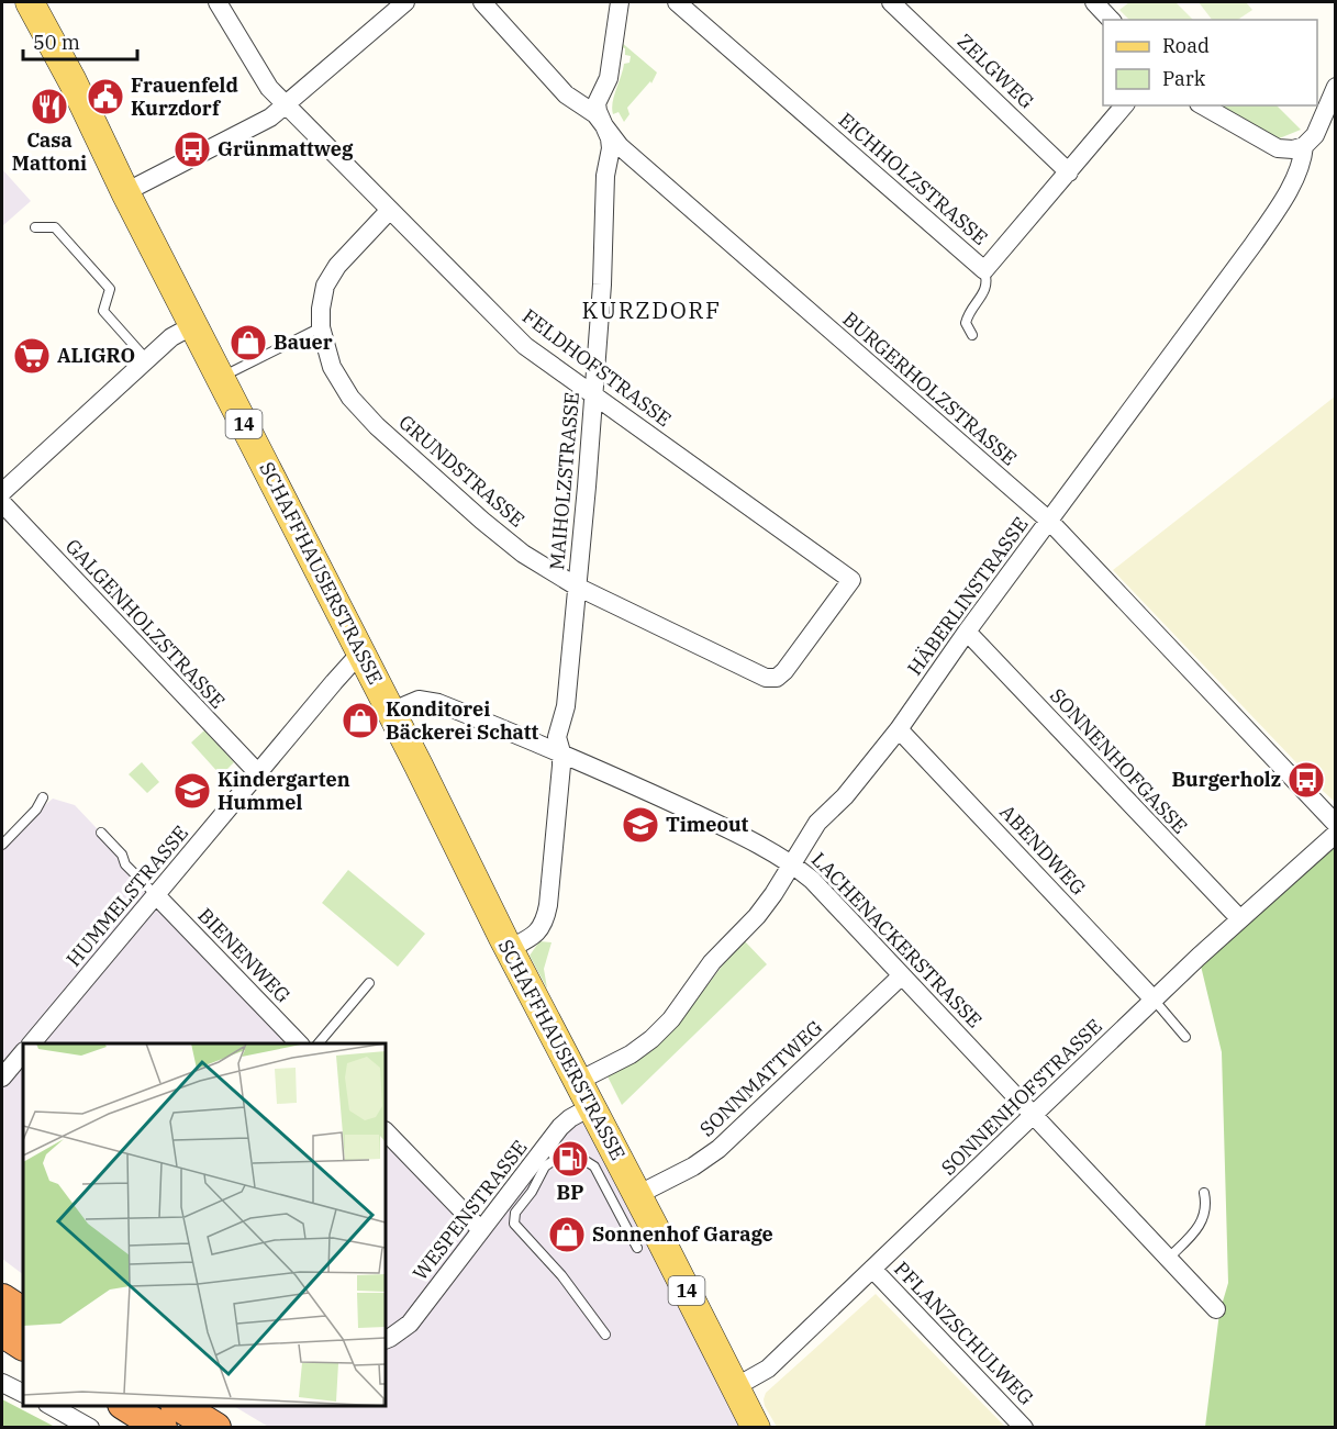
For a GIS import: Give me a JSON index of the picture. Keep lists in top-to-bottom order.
{
  "streets": {
    "main road": ["14", "SCHAFFHAUSERSTRASSE"],
    "street": [
      "ZELGWEG",
      "EICHHOLZSTRASSE",
      "FELDHOFSTRASSE",
      "BURGERHOLZSTRASSE",
      "GRUNDSTRASSE",
      "MAIHOLZSTRASSE",
      "HÄBERLINSTRASSE",
      "GALGENHOLZSTRASSE",
      "SONNENHOFGASSE",
      "ABENDWEG",
      "HUMMELSTRASSE",
      "LACHENACKERSTRASSE",
      "BIENENWEG",
      "SONNMATTWEG",
      "SONNENHOFSTRASSE",
      "WESPENSTRASSE",
      "PFLANZSCHULWEG"
    ]
  },
  "crossings": [
    ["ZELGWEG", "EICHHOLZSTRASSE"],
    ["FELDHOFSTRASSE", "GRUNDSTRASSE"],
    ["FELDHOFSTRASSE", "MAIHOLZSTRASSE"],
    ["BURGERHOLZSTRASSE", "MAIHOLZSTRASSE"],
    ["BURGERHOLZSTRASSE", "HÄBERLINSTRASSE"],
    ["GRUNDSTRASSE", "MAIHOLZSTRASSE"],
    ["MAIHOLZSTRASSE", "SCHAFFHAUSERSTRASSE"],
    ["MAIHOLZSTRASSE", "LACHENACKERSTRASSE"],
    ["SCHAFFHAUSERSTRASSE", "HÄBERLINSTRASSE"],
    ["SCHAFFHAUSERSTRASSE", "HUMMELSTRASSE"],
    ["SCHAFFHAUSERSTRASSE", "LACHENACKERSTRASSE"],
    ["SCHAFFHAUSERSTRASSE", "SONNMATTWEG"],
    ["SCHAFFHAUSERSTRASSE", "SONNENHOFSTRASSE"],
    ["SCHAFFHAUSERSTRASSE", "WESPENSTRASSE"],
    ["HÄBERLINSTRASSE", "SONNENHOFGASSE"],
    ["HÄBERLINSTRASSE", "ABENDWEG"],
    ["HÄBERLINSTRASSE", "LACHENACKERSTRASSE"],
    ["GALGENHOLZSTRASSE", "HUMMELSTRASSE"],
    ["SONNENHOFGASSE", "SONNENHOFSTRASSE"],
    ["ABENDWEG", "SONNENHOFSTRASSE"],
    ["HUMMELSTRASSE", "BIENENWEG"],
    ["LACHENACKERSTRASSE", "SONNMATTWEG"],
    ["LACHENACKERSTRASSE", "SONNENHOFSTRASSE"],
    ["SONNENHOFSTRASSE", "PFLANZSCHULWEG"]
  ],
  "districts": ["KURZDORF"],
  "places": {
    "public building": ["Frauenfeld Kurzdorf"],
    "restaurant": ["Casa Mattoni"],
    "bus stop": ["Grünmattweg", "Burgerholz"],
    "shop": ["Bauer", "Konditorei Bäckerei Schatt", "Sonnenhof Garage"],
    "supermarket": ["ALIGRO"],
    "school or university": ["Kindergarten Hummel", "Timeout"],
    "fuel station": ["BP"]
  },
  "legend": ["Road", "Park"],
  "scale_bar": "50 m"
}
